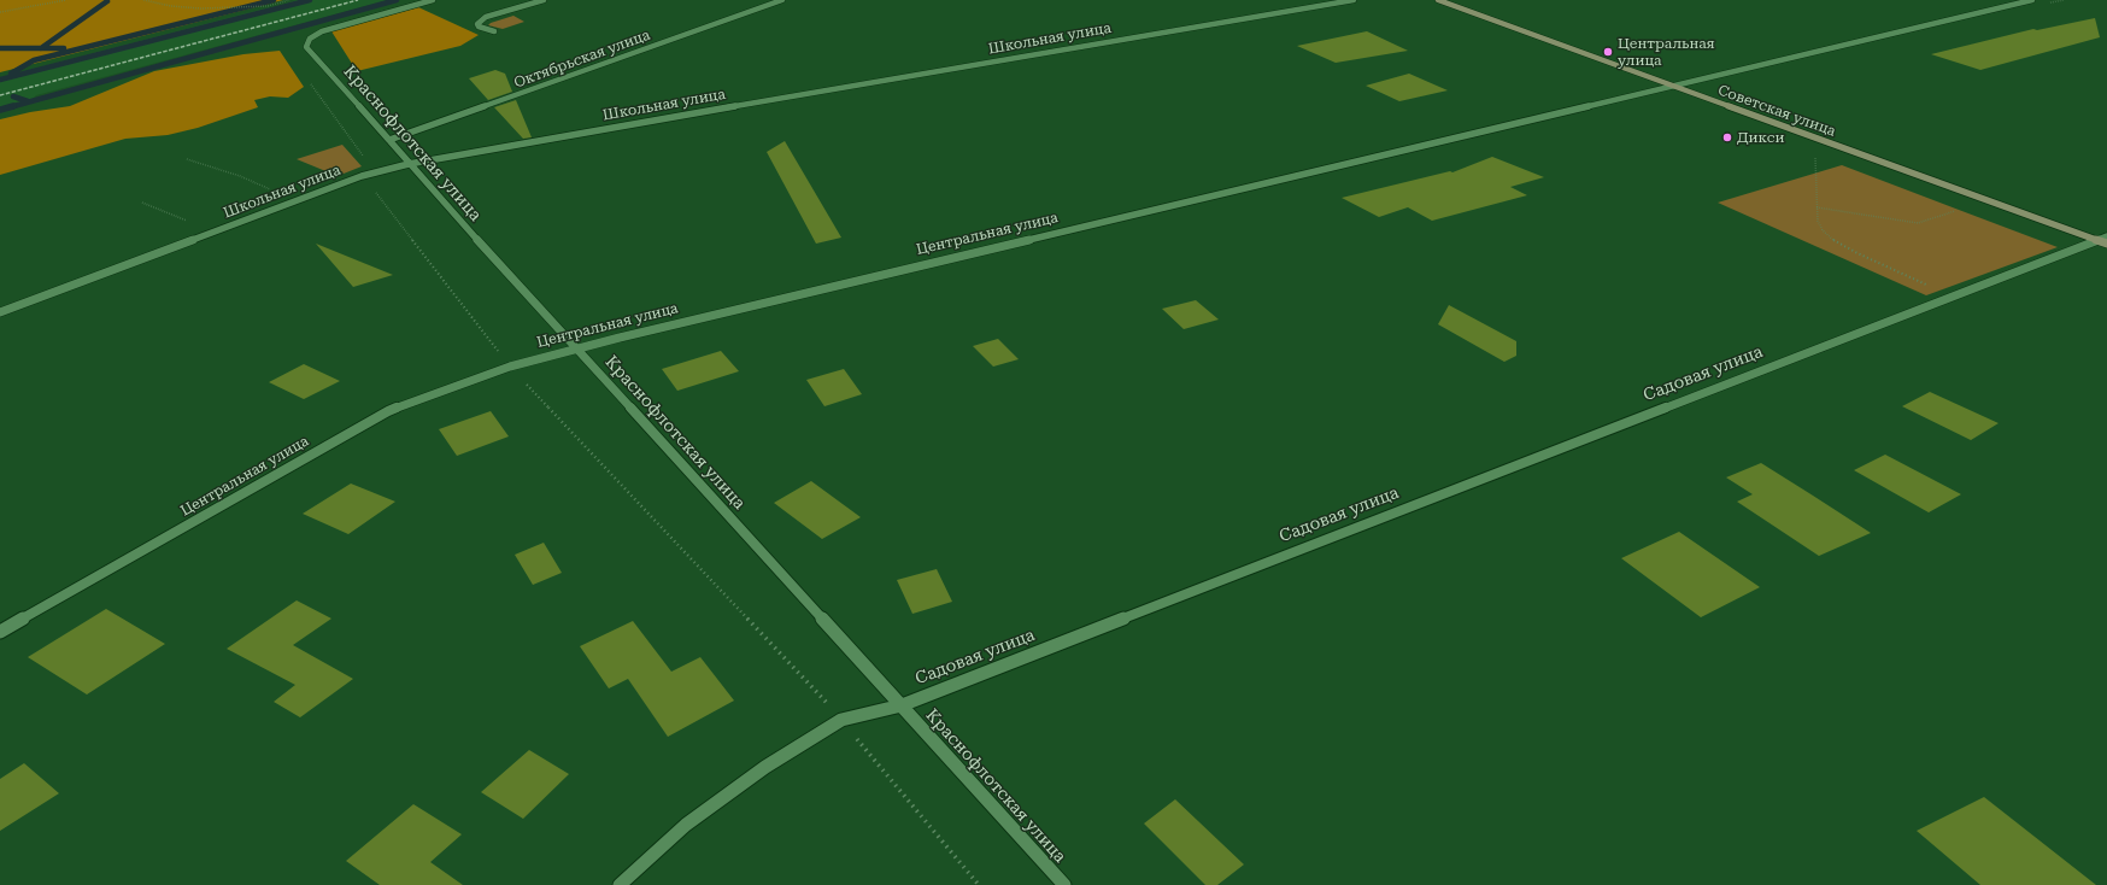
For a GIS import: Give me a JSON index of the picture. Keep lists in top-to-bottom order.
{
  "streets": {
    "main road": ["Советская улица"],
    "street": [
      "Школьная улица",
      "Октябрьская улица",
      "Краснофлотская улица",
      "Центральная улица",
      "Садовая улица"
    ]
  },
  "crossings": [
    ["Школьная улица", "Краснофлотская улица"],
    ["Октябрьская улица", "Краснофлотская улица"],
    ["Советская улица", "Центральная улица"],
    ["Советская улица", "Садовая улица"],
    ["Краснофлотская улица", "Центральная улица"],
    ["Краснофлотская улица", "Садовая улица"]
  ],
  "places": ["Центральная улица", "Дикси"]
}
